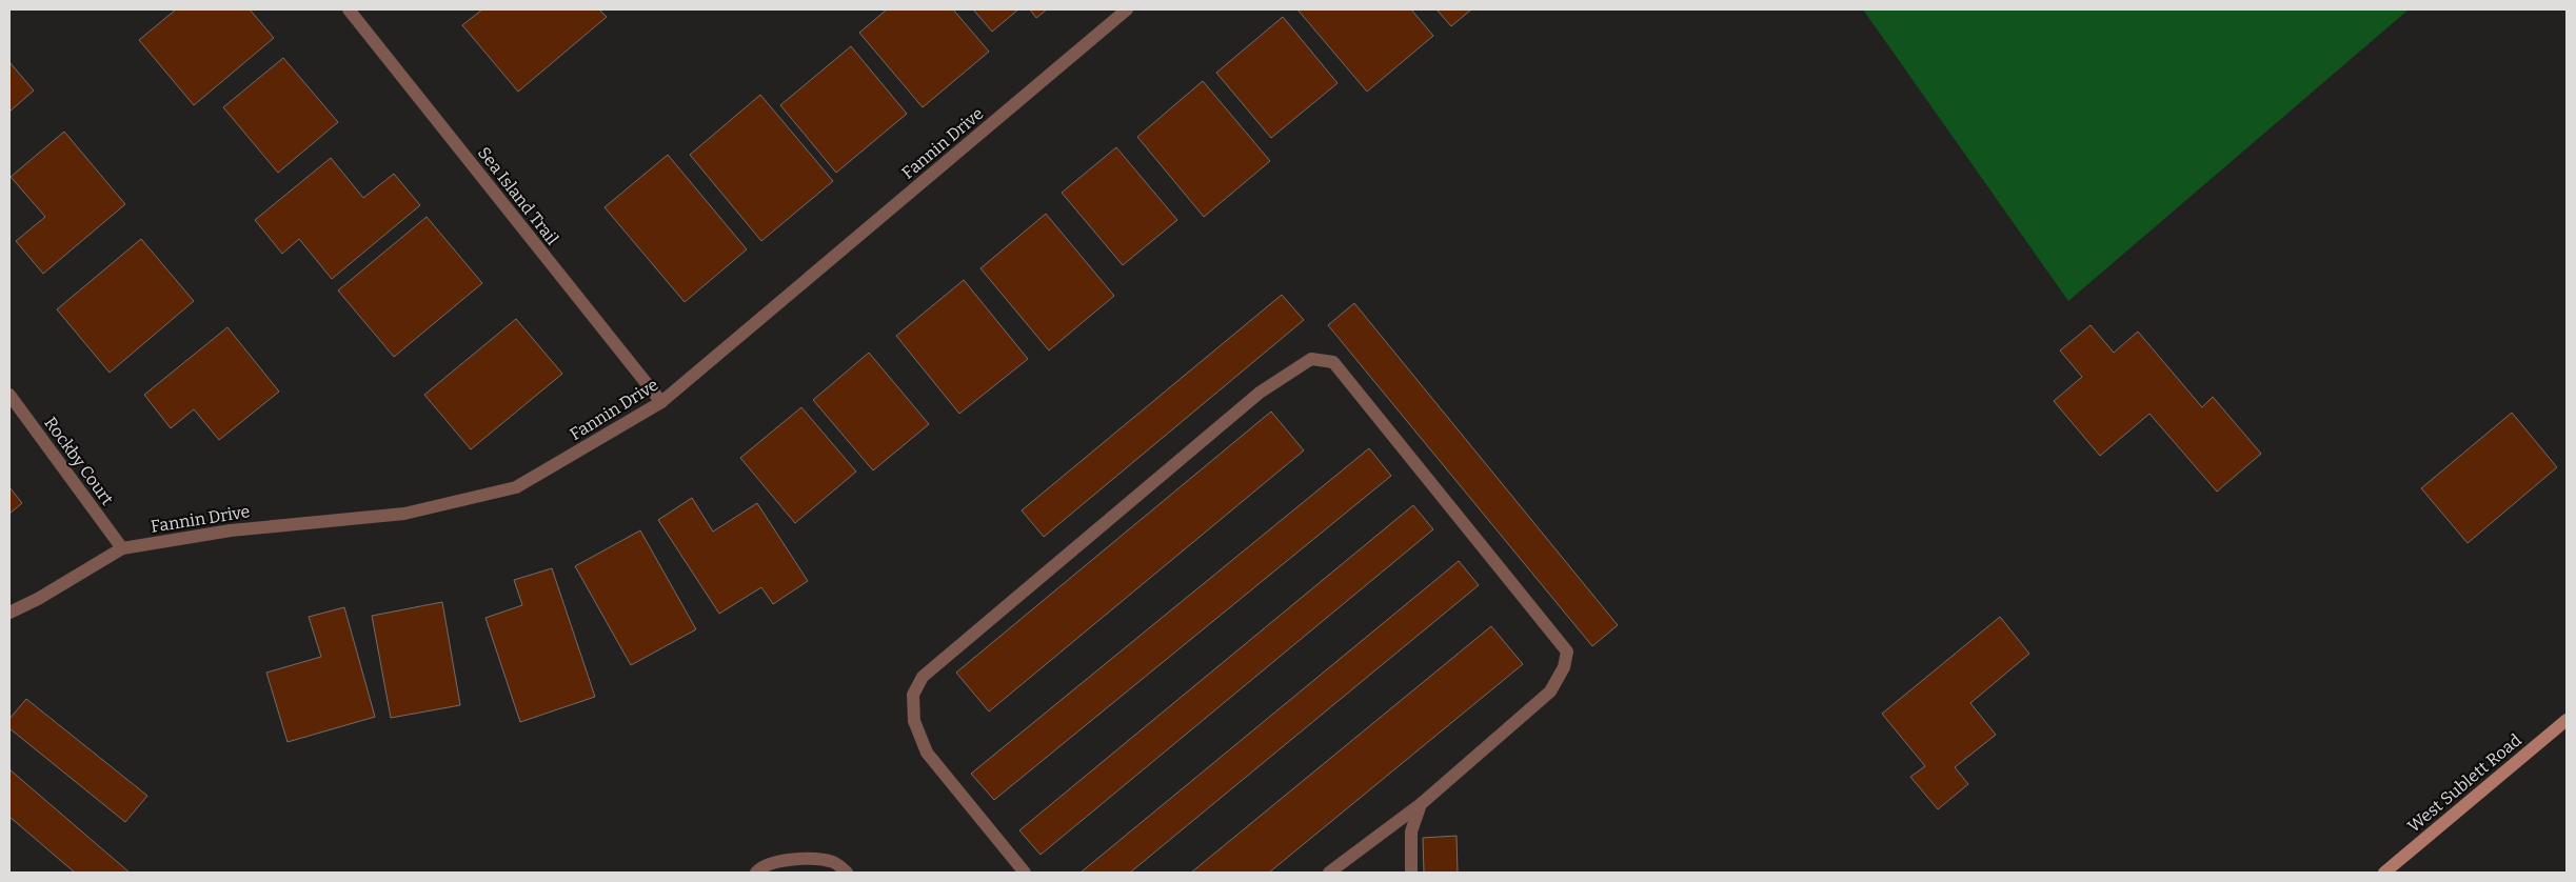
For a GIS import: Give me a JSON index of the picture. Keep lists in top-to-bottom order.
{
  "streets": {
    "main road": ["West Sublett Road"],
    "street": ["Fannin Drive", "Sea Island Trail", "Rockby Court"]
  },
  "crossings": [
    ["Fannin Drive", "Sea Island Trail"],
    ["Fannin Drive", "Rockby Court"]
  ]
}
